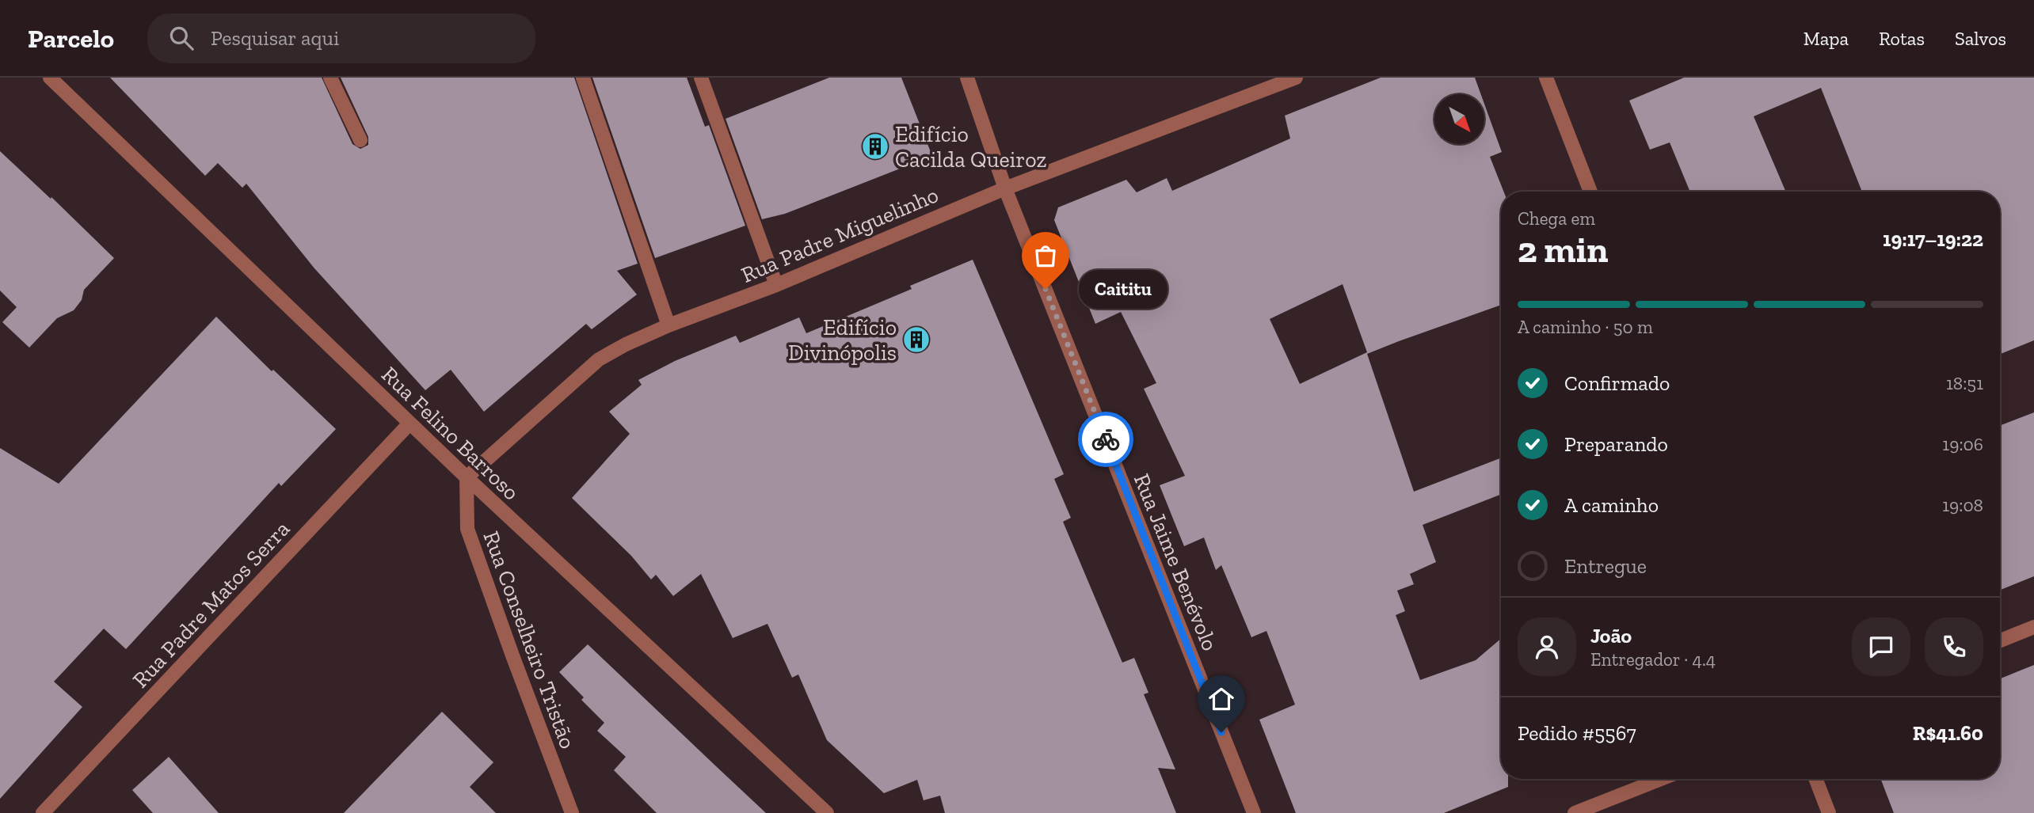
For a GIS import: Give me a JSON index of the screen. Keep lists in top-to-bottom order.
{
  "streets": {
    "street": [
      "Rua Padre Miguelinho",
      "Rua Felino Barroso",
      "Rua Jaime Benévolo",
      "Rua Padre Matos Serra",
      "Rua Conselheiro Tristão"
    ]
  },
  "crossings": [
    ["Rua Padre Miguelinho", "Rua Felino Barroso"],
    ["Rua Padre Miguelinho", "Rua Jaime Benévolo"],
    ["Rua Padre Miguelinho", "Rua Conselheiro Tristão"],
    ["Rua Felino Barroso", "Rua Padre Matos Serra"],
    ["Rua Felino Barroso", "Rua Conselheiro Tristão"]
  ],
  "places": {
    "building": ["Edifício Cacilda Queiroz", "Edifício Divinópolis"],
    "other": ["Caititu"]
  },
  "north": "bottom right",
  "page": {
    "header": "Parcelo",
    "search": "Pesquisar aqui",
    "nav": ["Mapa", "Rotas", "Salvos"],
    "heading": ["2 min", "Chega em", "19:17–19:22"],
    "panel": [
      "João",
      "Entregador · 4.4",
      "Pedido #5567",
      "R$41.60"
    ],
    "bubble": "Caititu",
    "bar": "A caminho · 50 m",
    "list": [
      ["Confirmado", "18:51"],
      ["Preparando", "19:06"],
      ["A caminho", "19:08"],
      "Entregue"
    ]
  }
}
